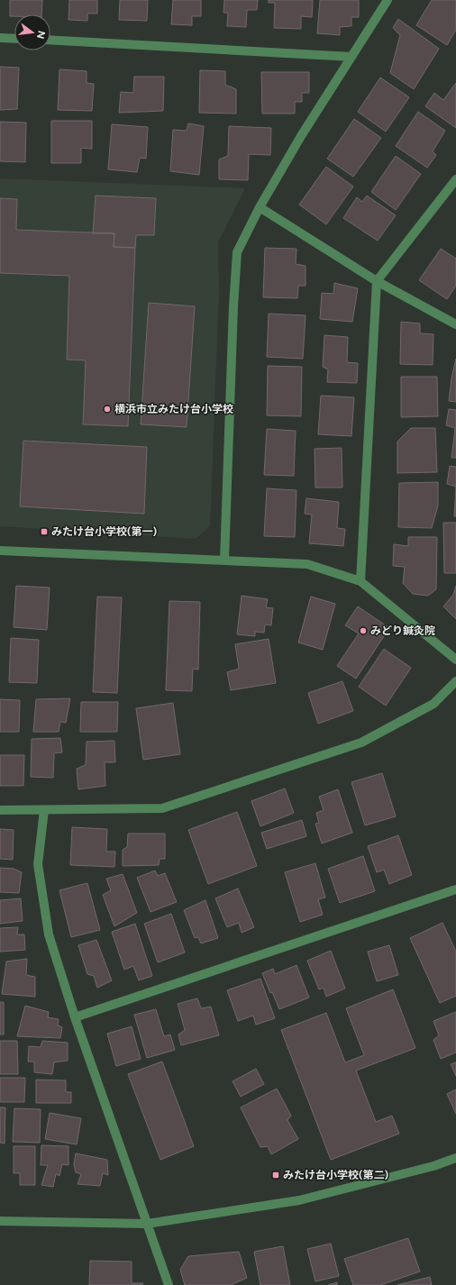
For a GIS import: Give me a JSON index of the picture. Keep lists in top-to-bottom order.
{
  "places": {
    "other": ["横浜市立みたけ台小学校", "みどり鍼灸院"],
    "transit": ["みたけ台小学校(第一)", "みたけ台小学校(第二)"]
  },
  "north": "right"
}
